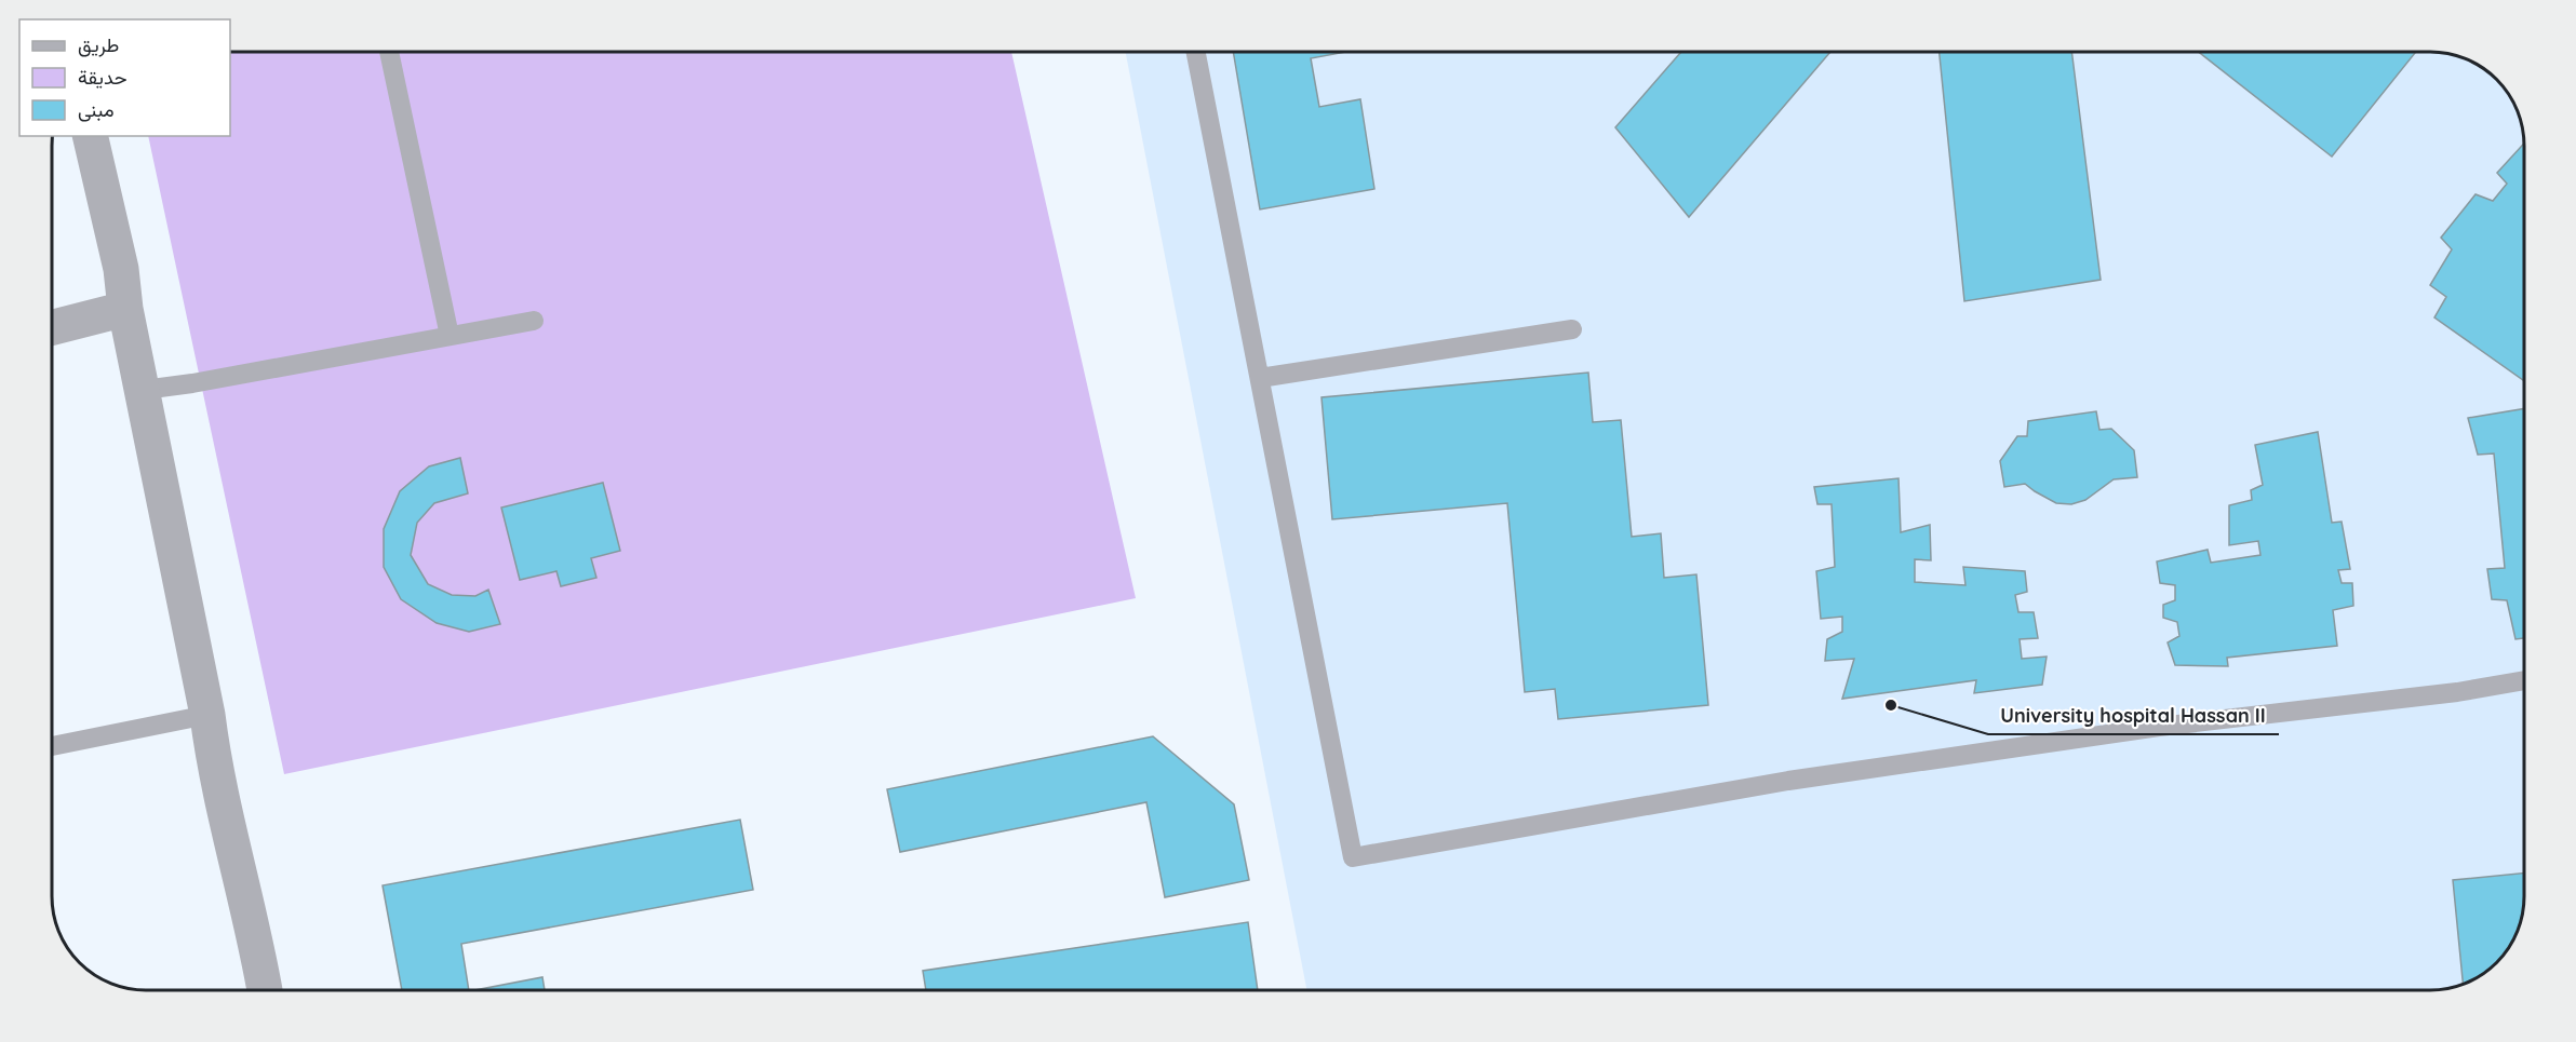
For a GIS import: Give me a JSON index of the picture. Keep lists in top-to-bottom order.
{
  "places": ["University hospital Hassan II"],
  "legend": ["طريق", "حديقة", "مبنى"]
}
